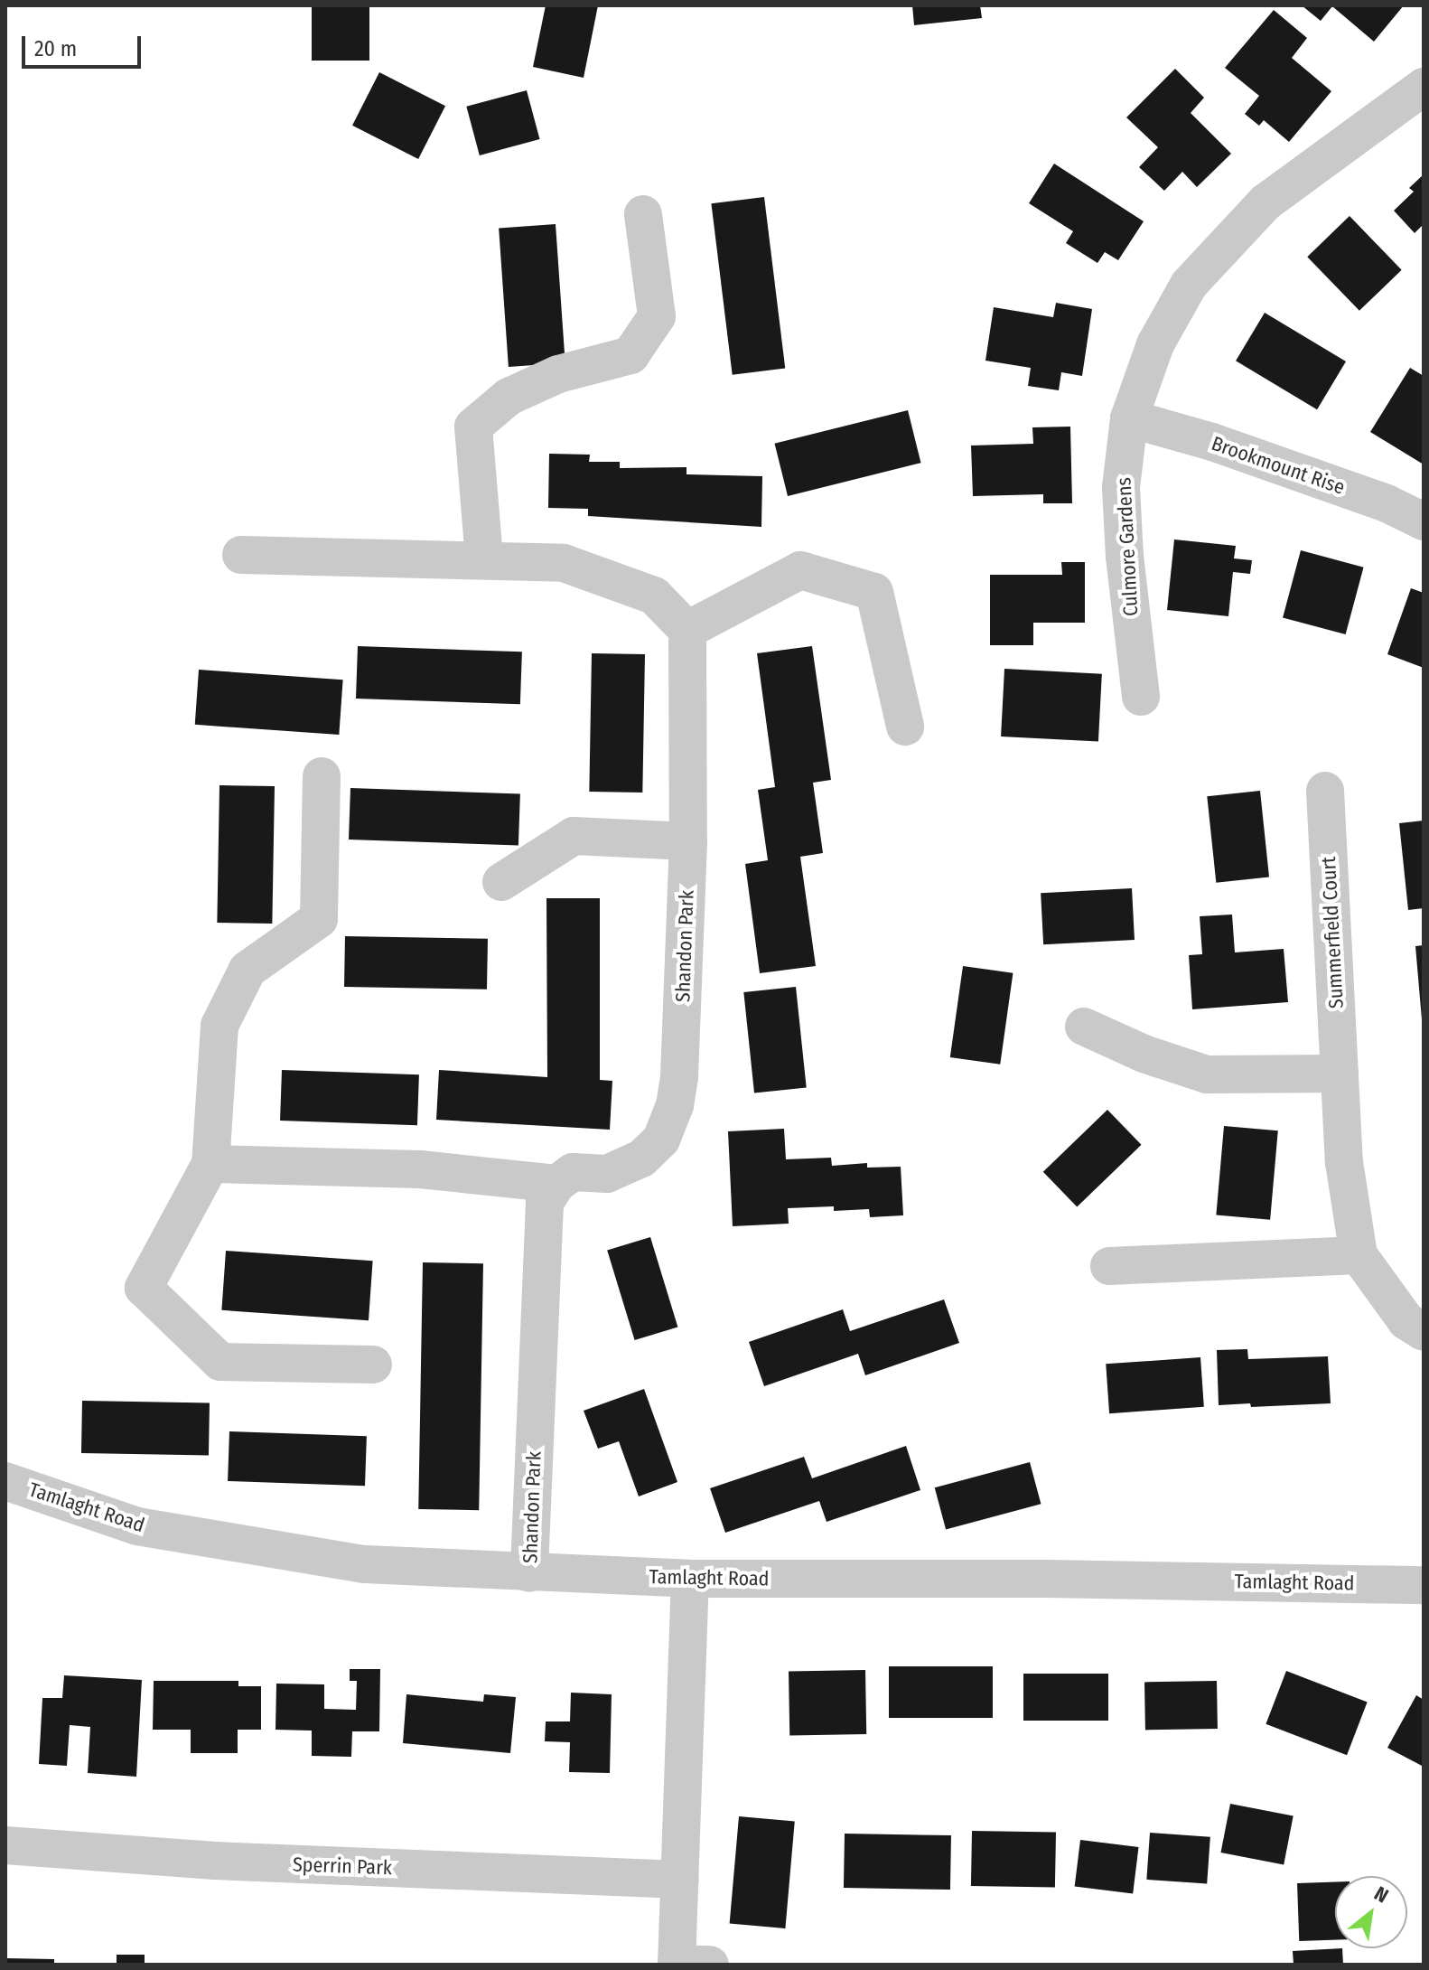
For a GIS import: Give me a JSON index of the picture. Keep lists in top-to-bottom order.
{
  "streets": {
    "street": [
      "Brookmount Rise",
      "Culmore Gardens",
      "Summerfield Court",
      "Shandon Park",
      "Tamlaght Road",
      "Sperrin Park"
    ]
  },
  "crossings": [
    ["Brookmount Rise", "Culmore Gardens"],
    ["Shandon Park", "Tamlaght Road"]
  ],
  "scale_bar": "20 m",
  "north": "top right"
}
